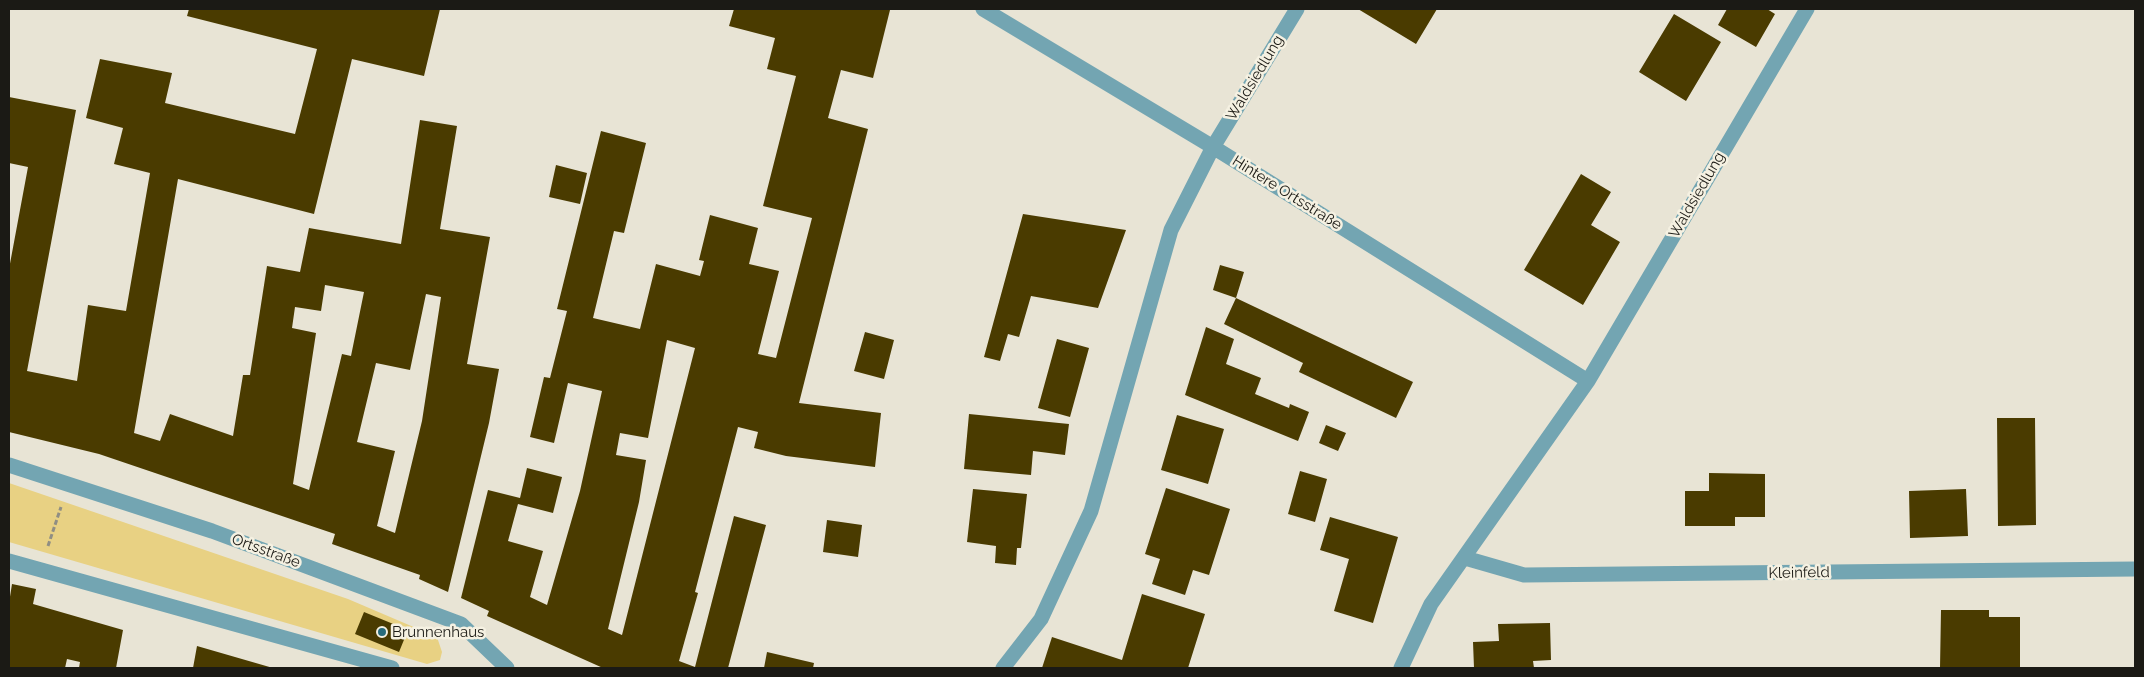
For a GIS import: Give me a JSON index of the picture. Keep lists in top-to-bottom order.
{
  "streets": {
    "street": [
      "Waldsiedlung",
      "Hintere Ortsstraße",
      "Ortsstraße",
      "Kleinfeld"
    ]
  },
  "crossings": [
    ["Waldsiedlung", "Hintere Ortsstraße"],
    ["Waldsiedlung", "Kleinfeld"]
  ],
  "places": ["Brunnenhaus"]
}
